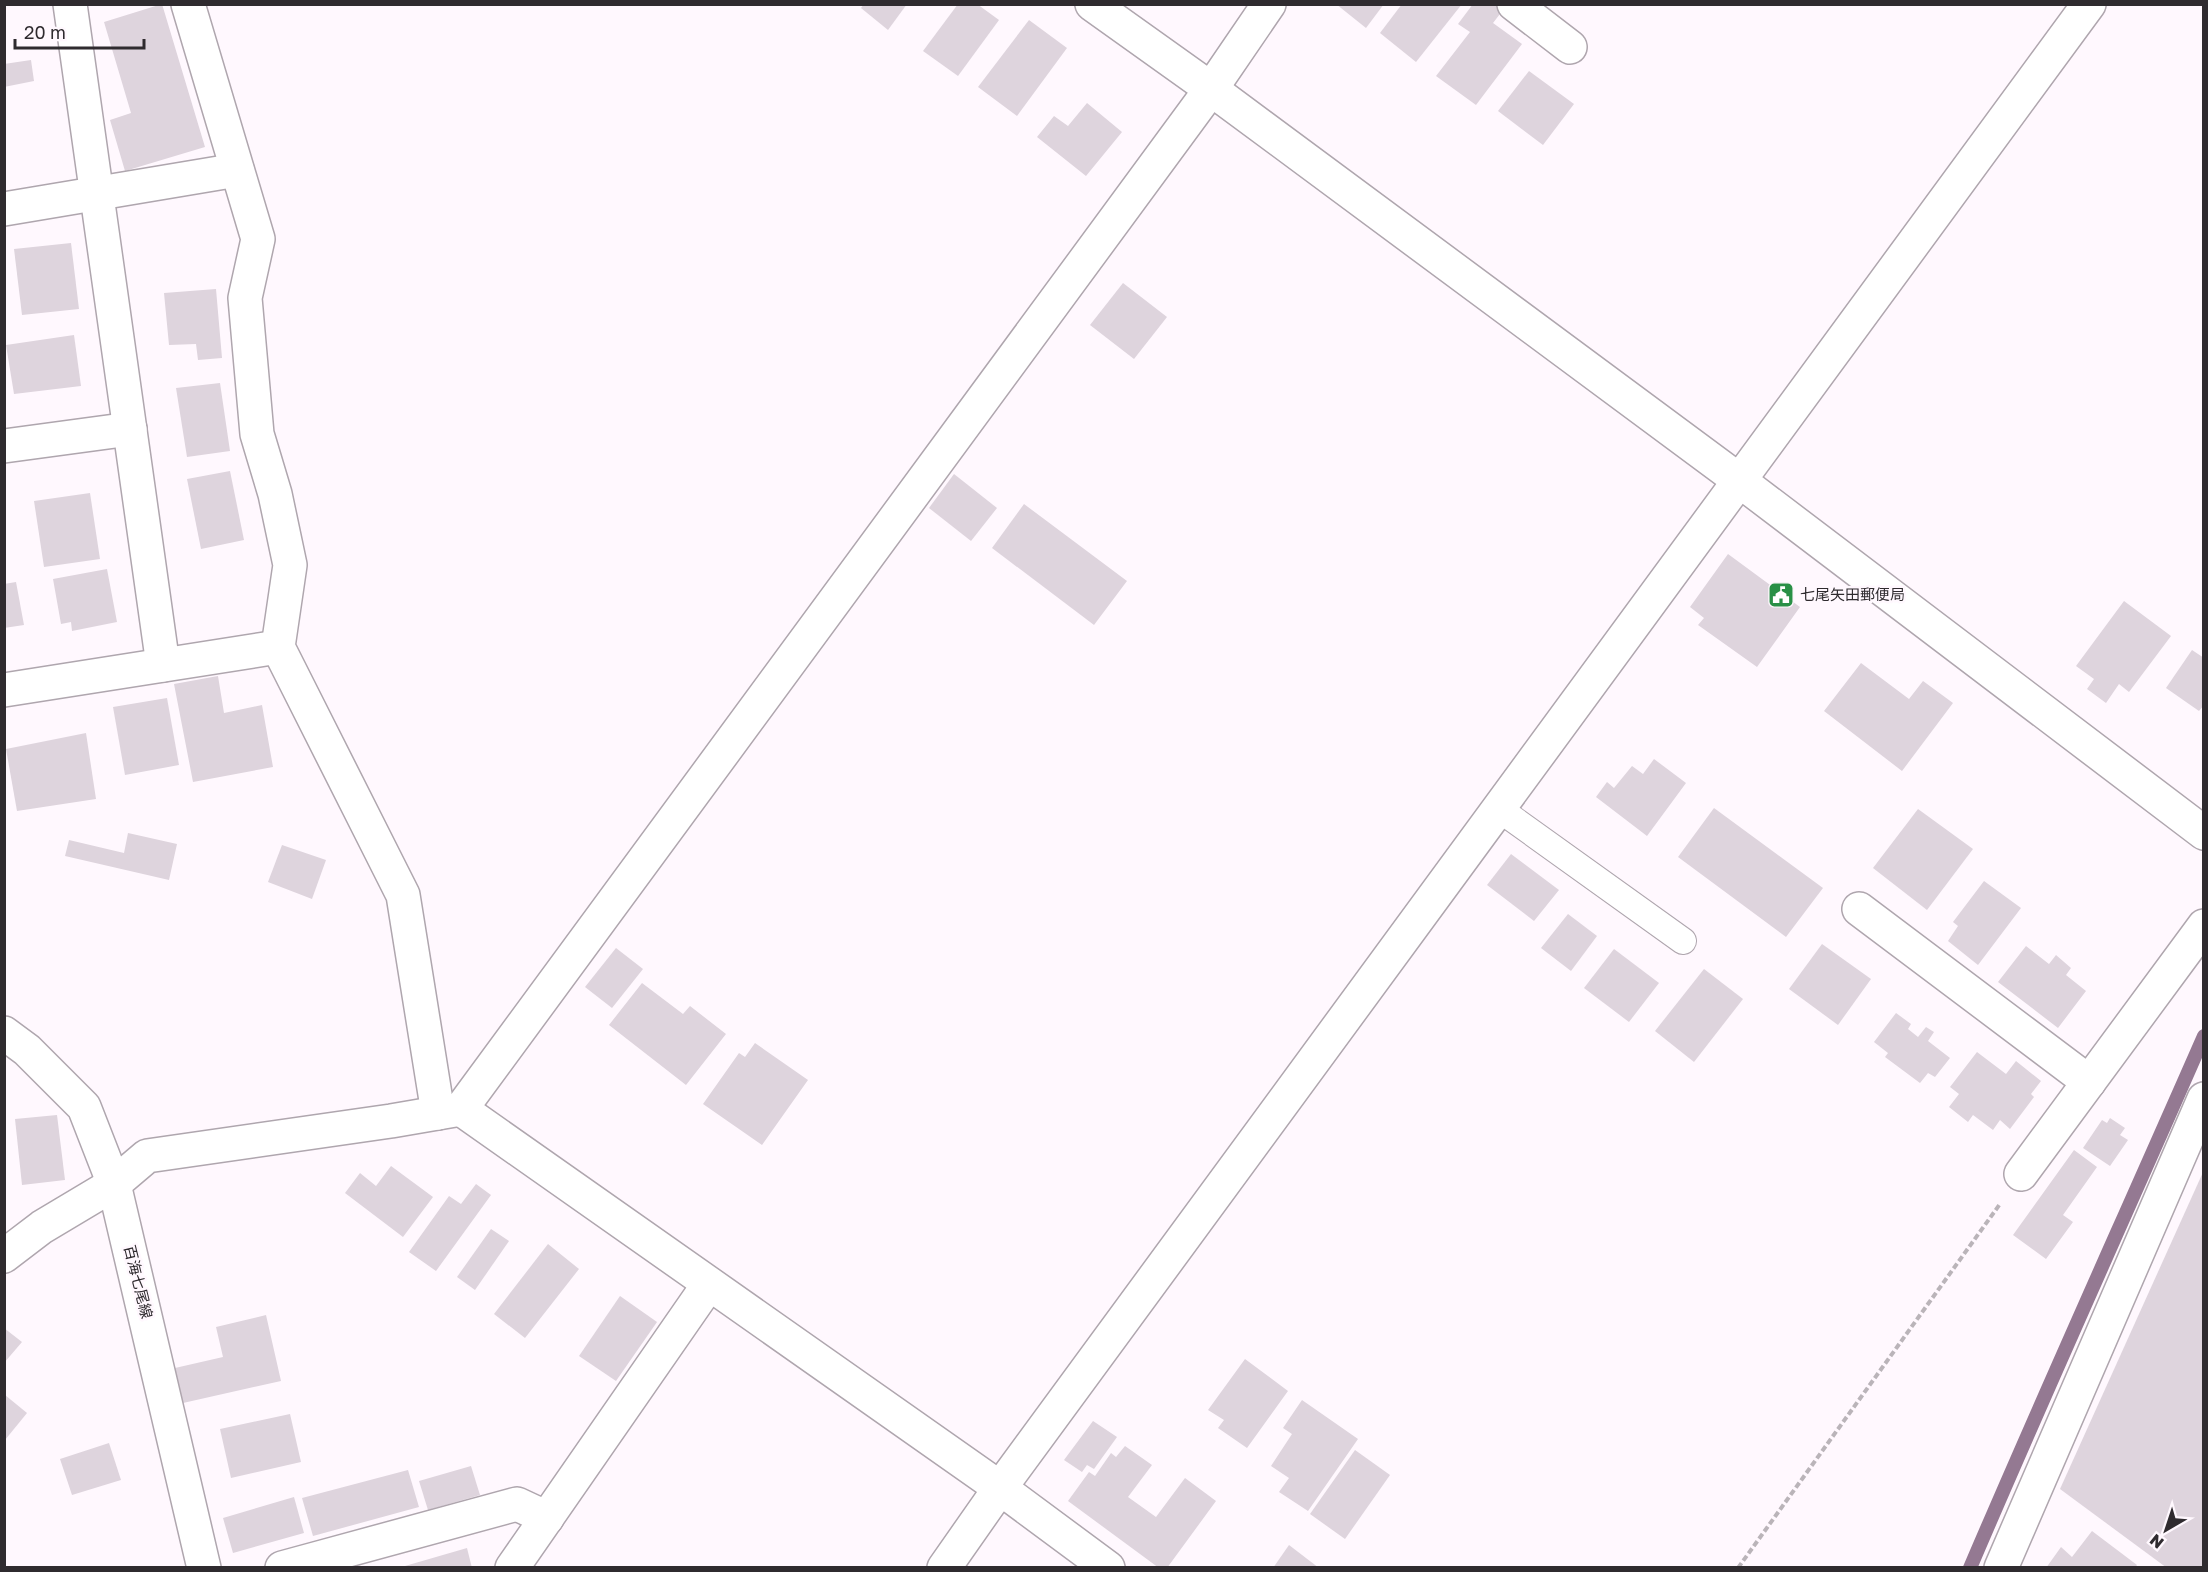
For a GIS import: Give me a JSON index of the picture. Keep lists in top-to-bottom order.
{
  "streets": {
    "street": ["百海七尾線"]
  },
  "places": {
    "public building": ["七尾矢田郵便局"]
  },
  "scale_bar": "20 m",
  "north": "bottom left"
}
